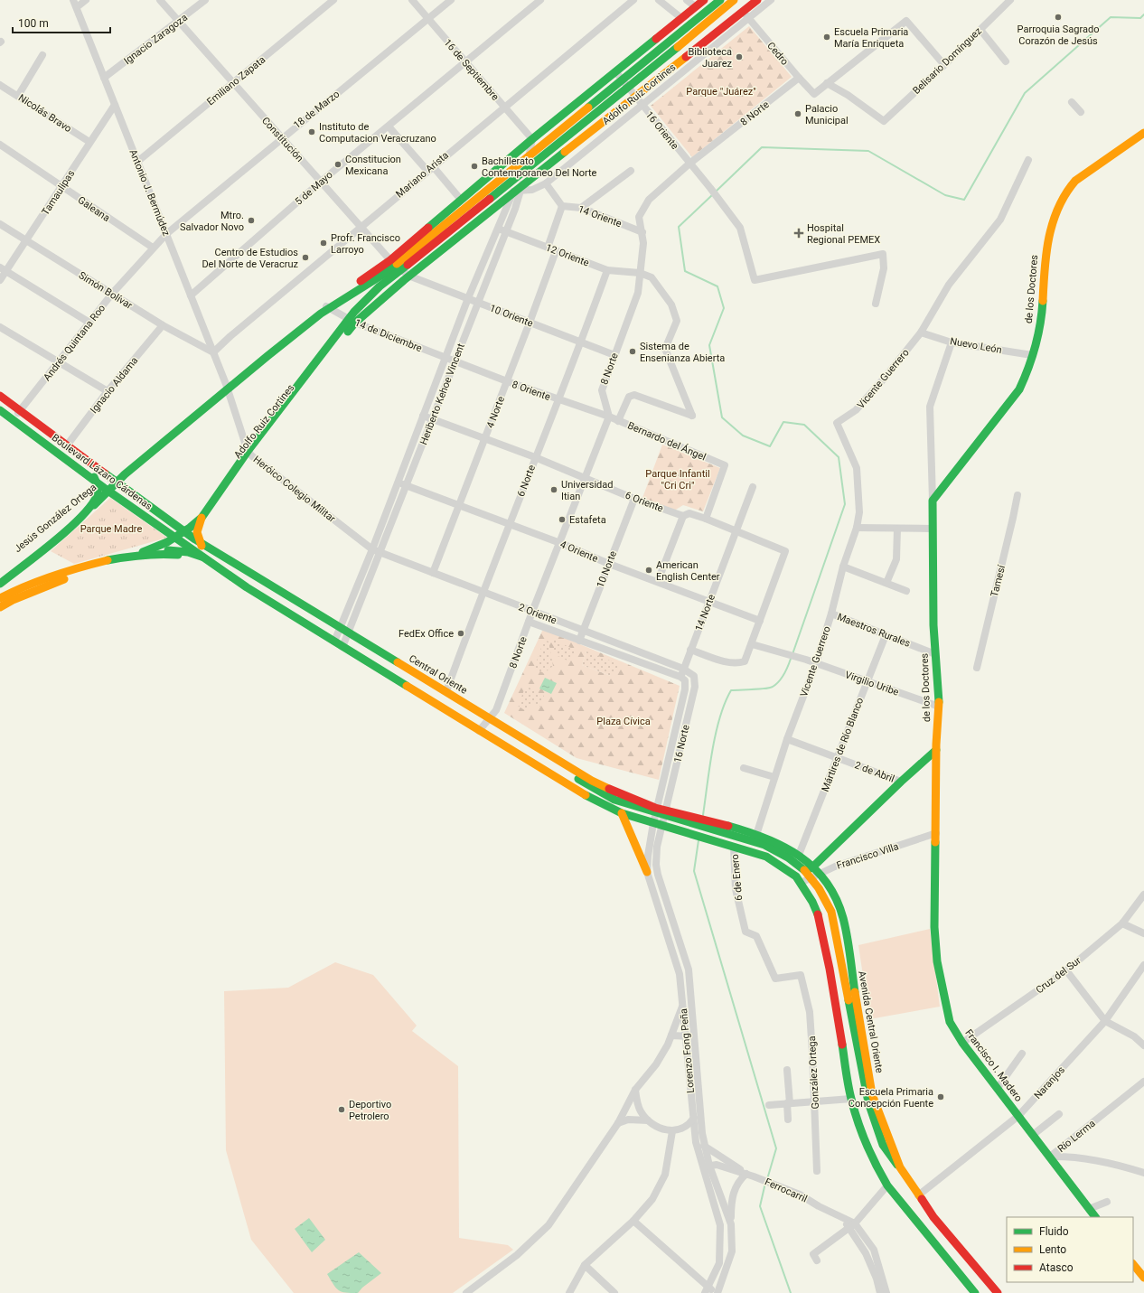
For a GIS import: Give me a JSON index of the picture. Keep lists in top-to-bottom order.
{
  "streets": {
    "main road": [
      "Adolfo Ruiz Cortines",
      "de los Doctores",
      "Boulevard Lázaro Cárdenas",
      "Jesús González Ortega",
      "Central Oriente",
      "Avenida Central Oriente",
      "Francisco I. Madero"
    ],
    "street": [
      "Ignacio Zaragoza",
      "Cedro",
      "Belisario Domínguez",
      "16 de Septiembre",
      "Emiliano Zapata",
      "18 de Marzo",
      "Nicolás Bravo",
      "8 Norte",
      "16 Oriente",
      "Constitución",
      "Mariano Arista",
      "5 de Mayo",
      "Tamaulipas",
      "Antonio J. Bermúdez",
      "Galeana",
      "14 Oriente",
      "12 Oriente",
      "Simón Bolívar",
      "10 Oriente",
      "14 de Diciembre",
      "Andrés Quintana Roo",
      "Nuevo León",
      "Vicente Guerrero",
      "Ignacio Aldama",
      "8 Oriente",
      "Heriberto Kehoe Vincent",
      "4 Norte",
      "Bernardo del Ángel",
      "6 Norte",
      "Heróico Colegio Militar",
      "6 Oriente",
      "4 Oriente",
      "10 Norte",
      "Tamesí",
      "14 Norte",
      "2 Oriente",
      "Maestros Rurales",
      "Virgilio Uribe",
      "16 Norte",
      "Mártires de Río Blanco",
      "2 de Abril",
      "Francisco Villa",
      "6 de Enero",
      "Cruz del Sur",
      "Lorenzo Fong Peña",
      "González Ortega",
      "Naranjos",
      "Río Lerma",
      "Ferrocarril"
    ]
  },
  "crossings": [
    ["Ignacio Zaragoza", "Constitución"],
    ["Ignacio Zaragoza", "Antonio J. Bermúdez"],
    ["Cedro", "Belisario Domínguez"],
    ["Cedro", "Adolfo Ruiz Cortines"],
    ["Cedro", "8 Norte"],
    ["16 de Septiembre", "18 de Marzo"],
    ["16 de Septiembre", "Mariano Arista"],
    ["16 de Septiembre", "5 de Mayo"],
    ["16 de Septiembre", "Heriberto Kehoe Vincent"],
    ["Emiliano Zapata", "Constitución"],
    ["Emiliano Zapata", "Antonio J. Bermúdez"],
    ["Adolfo Ruiz Cortines", "16 Oriente"],
    ["Adolfo Ruiz Cortines", "Constitución"],
    ["Adolfo Ruiz Cortines", "10 Oriente"],
    ["Adolfo Ruiz Cortines", "14 de Diciembre"],
    ["Adolfo Ruiz Cortines", "Heriberto Kehoe Vincent"],
    ["Adolfo Ruiz Cortines", "Boulevard Lázaro Cárdenas"],
    ["Adolfo Ruiz Cortines", "Heróico Colegio Militar"],
    ["Adolfo Ruiz Cortines", "Central Oriente"],
    ["18 de Marzo", "Constitución"],
    ["18 de Marzo", "Antonio J. Bermúdez"],
    ["18 de Marzo", "Andrés Quintana Roo"],
    ["Nicolás Bravo", "Tamaulipas"],
    ["8 Norte", "16 Oriente"],
    ["8 Norte", "14 Oriente"],
    ["8 Norte", "12 Oriente"],
    ["8 Norte", "10 Oriente"],
    ["8 Norte", "8 Oriente"],
    ["8 Norte", "Bernardo del Ángel"],
    ["8 Norte", "6 Oriente"],
    ["8 Norte", "4 Oriente"],
    ["8 Norte", "2 Oriente"],
    ["8 Norte", "Central Oriente"],
    ["Constitución", "Mariano Arista"],
    ["Constitución", "5 de Mayo"],
    ["Constitución", "10 Oriente"],
    ["Mariano Arista", "Antonio J. Bermúdez"],
    ["Mariano Arista", "Simón Bolívar"],
    ["5 de Mayo", "Antonio J. Bermúdez"],
    ["Tamaulipas", "Antonio J. Bermúdez"],
    ["Tamaulipas", "Galeana"],
    ["Tamaulipas", "Simón Bolívar"],
    ["Antonio J. Bermúdez", "Simón Bolívar"],
    ["Antonio J. Bermúdez", "Andrés Quintana Roo"],
    ["Antonio J. Bermúdez", "Heróico Colegio Militar"],
    ["Galeana", "Andrés Quintana Roo"],
    ["12 Oriente", "Heriberto Kehoe Vincent"],
    ["12 Oriente", "4 Norte"],
    ["12 Oriente", "6 Norte"],
    ["de los Doctores", "Nuevo León"],
    ["de los Doctores", "Maestros Rurales"],
    ["de los Doctores", "Virgilio Uribe"],
    ["de los Doctores", "Francisco I. Madero"],
    ["Simón Bolívar", "Andrés Quintana Roo"],
    ["Simón Bolívar", "Ignacio Aldama"],
    ["10 Oriente", "Heriberto Kehoe Vincent"],
    ["10 Oriente", "4 Norte"],
    ["10 Oriente", "6 Norte"],
    ["14 de Diciembre", "8 Oriente"],
    ["14 de Diciembre", "Heriberto Kehoe Vincent"],
    ["Andrés Quintana Roo", "Boulevard Lázaro Cárdenas"],
    ["Nuevo León", "Vicente Guerrero"],
    ["Vicente Guerrero", "Maestros Rurales"],
    ["Vicente Guerrero", "Virgilio Uribe"],
    ["Vicente Guerrero", "2 de Abril"],
    ["Vicente Guerrero", "Avenida Central Oriente"],
    ["Ignacio Aldama", "Boulevard Lázaro Cárdenas"],
    ["8 Oriente", "Heriberto Kehoe Vincent"],
    ["8 Oriente", "4 Norte"],
    ["8 Oriente", "Bernardo del Ángel"],
    ["8 Oriente", "6 Norte"],
    ["Heriberto Kehoe Vincent", "Heróico Colegio Militar"],
    ["Heriberto Kehoe Vincent", "6 Oriente"],
    ["Heriberto Kehoe Vincent", "4 Oriente"],
    ["Heriberto Kehoe Vincent", "2 Oriente"],
    ["Heriberto Kehoe Vincent", "Central Oriente"],
    ["4 Norte", "6 Oriente"],
    ["4 Norte", "4 Oriente"],
    ["4 Norte", "2 Oriente"],
    ["Bernardo del Ángel", "6 Oriente"],
    ["Boulevard Lázaro Cárdenas", "Jesús González Ortega"],
    ["Boulevard Lázaro Cárdenas", "Central Oriente"],
    ["6 Norte", "6 Oriente"],
    ["6 Norte", "4 Oriente"],
    ["6 Norte", "2 Oriente"],
    ["6 Norte", "Central Oriente"],
    ["Heróico Colegio Militar", "2 Oriente"],
    ["6 Oriente", "4 Oriente"],
    ["6 Oriente", "10 Norte"],
    ["6 Oriente", "14 Norte"],
    ["4 Oriente", "10 Norte"],
    ["4 Oriente", "14 Norte"],
    ["10 Norte", "2 Oriente"],
    ["14 Norte", "2 Oriente"],
    ["14 Norte", "16 Norte"],
    ["2 Oriente", "16 Norte"],
    ["Maestros Rurales", "Mártires de Río Blanco"],
    ["Central Oriente", "16 Norte"],
    ["Central Oriente", "Avenida Central Oriente"],
    ["Central Oriente", "Lorenzo Fong Peña"],
    ["Virgilio Uribe", "Mártires de Río Blanco"],
    ["16 Norte", "Lorenzo Fong Peña"],
    ["Mártires de Río Blanco", "2 de Abril"],
    ["Mártires de Río Blanco", "Avenida Central Oriente"],
    ["Francisco Villa", "Avenida Central Oriente"],
    ["Francisco Villa", "Francisco I. Madero"],
    ["6 de Enero", "González Ortega"],
    ["Cruz del Sur", "Francisco I. Madero"],
    ["Avenida Central Oriente", "Naranjos"],
    ["Lorenzo Fong Peña", "Ferrocarril"],
    ["Francisco I. Madero", "Naranjos"],
    ["Francisco I. Madero", "Río Lerma"]
  ],
  "parks": [
    "Parque \"Juárez\"",
    "Parque Infantil \"Cri Cri\"",
    "Parque Madre",
    "Plaza Cívica"
  ],
  "places": {
    "other": [
      "Parroquia Sagrado Corazón de Jesús",
      "Escuela Primaria María Enriqueta",
      "Biblioteca Juarez",
      "Palacio Municipal",
      "Instituto de Computacion Veracruzano",
      "Constitucion Mexicana",
      "Bachillerato Contemporaneo Del Norte",
      "Mtro. Salvador Novo",
      "Profr. Francisco Larroyo",
      "Centro de Estudios Del Norte de Veracruz",
      "Sistema de Ensenianza Abierta",
      "Universidad Itian",
      "Estafeta",
      "American English Center",
      "FedEx Office",
      "Escuela Primaria Concepción Fuente",
      "Deportivo Petrolero"
    ],
    "health": ["Hospital Regional PEMEX"]
  },
  "legend": ["Fluido", "Lento", "Atasco"],
  "scale_bar": "100 m"
}
